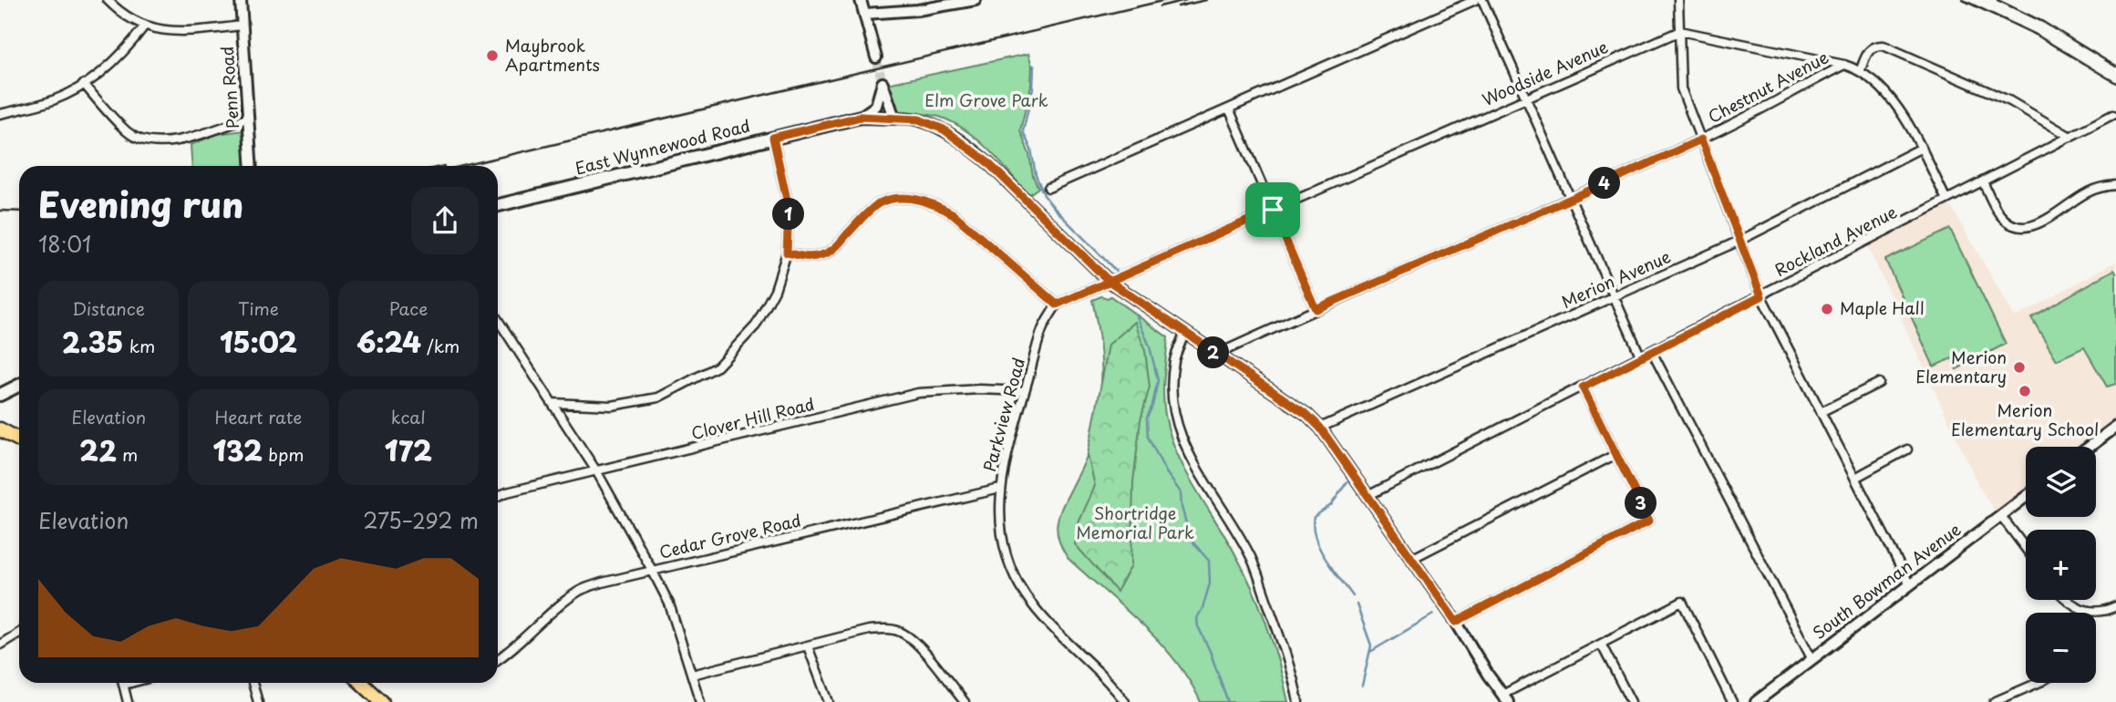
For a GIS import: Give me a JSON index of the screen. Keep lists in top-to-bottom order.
{
  "streets": {
    "main road": ["East Wynnewood Road"],
    "street": [
      "Woodside Avenue",
      "Penn Road",
      "Chestnut Avenue",
      "Rockland Avenue",
      "Merion Avenue",
      "Parkview Road",
      "Clover Hill Road",
      "Cedar Grove Road",
      "South Bowman Avenue"
    ]
  },
  "crossings": [
    ["Woodside Avenue", "East Wynnewood Road"],
    ["Chestnut Avenue", "East Wynnewood Road"],
    ["East Wynnewood Road", "Rockland Avenue"],
    ["East Wynnewood Road", "Merion Avenue"],
    ["Parkview Road", "Clover Hill Road"],
    ["Parkview Road", "Cedar Grove Road"]
  ],
  "parks": ["Elm Grove Park", "Shortridge Memorial Park"],
  "places": [
    "Maybrook Apartments",
    "Maple Hall",
    "Merion Elementary",
    "Merion Elementary School"
  ],
  "page": {
    "heading": ["Evening run", "18:01"],
    "pins": [
      "4",
      "1",
      "2",
      "3"
    ],
    "stats": [
      ["Distance", "2.35 km"],
      ["Time", "15:02"],
      ["Pace", "6:24 /km"],
      ["Elevation", "22 m"],
      ["Heart rate", "132 bpm"],
      ["kcal", "172"]
    ],
    "map_buttons": ["+", "−"],
    "chart": ["Elevation", "275–292 m"]
  }
}
